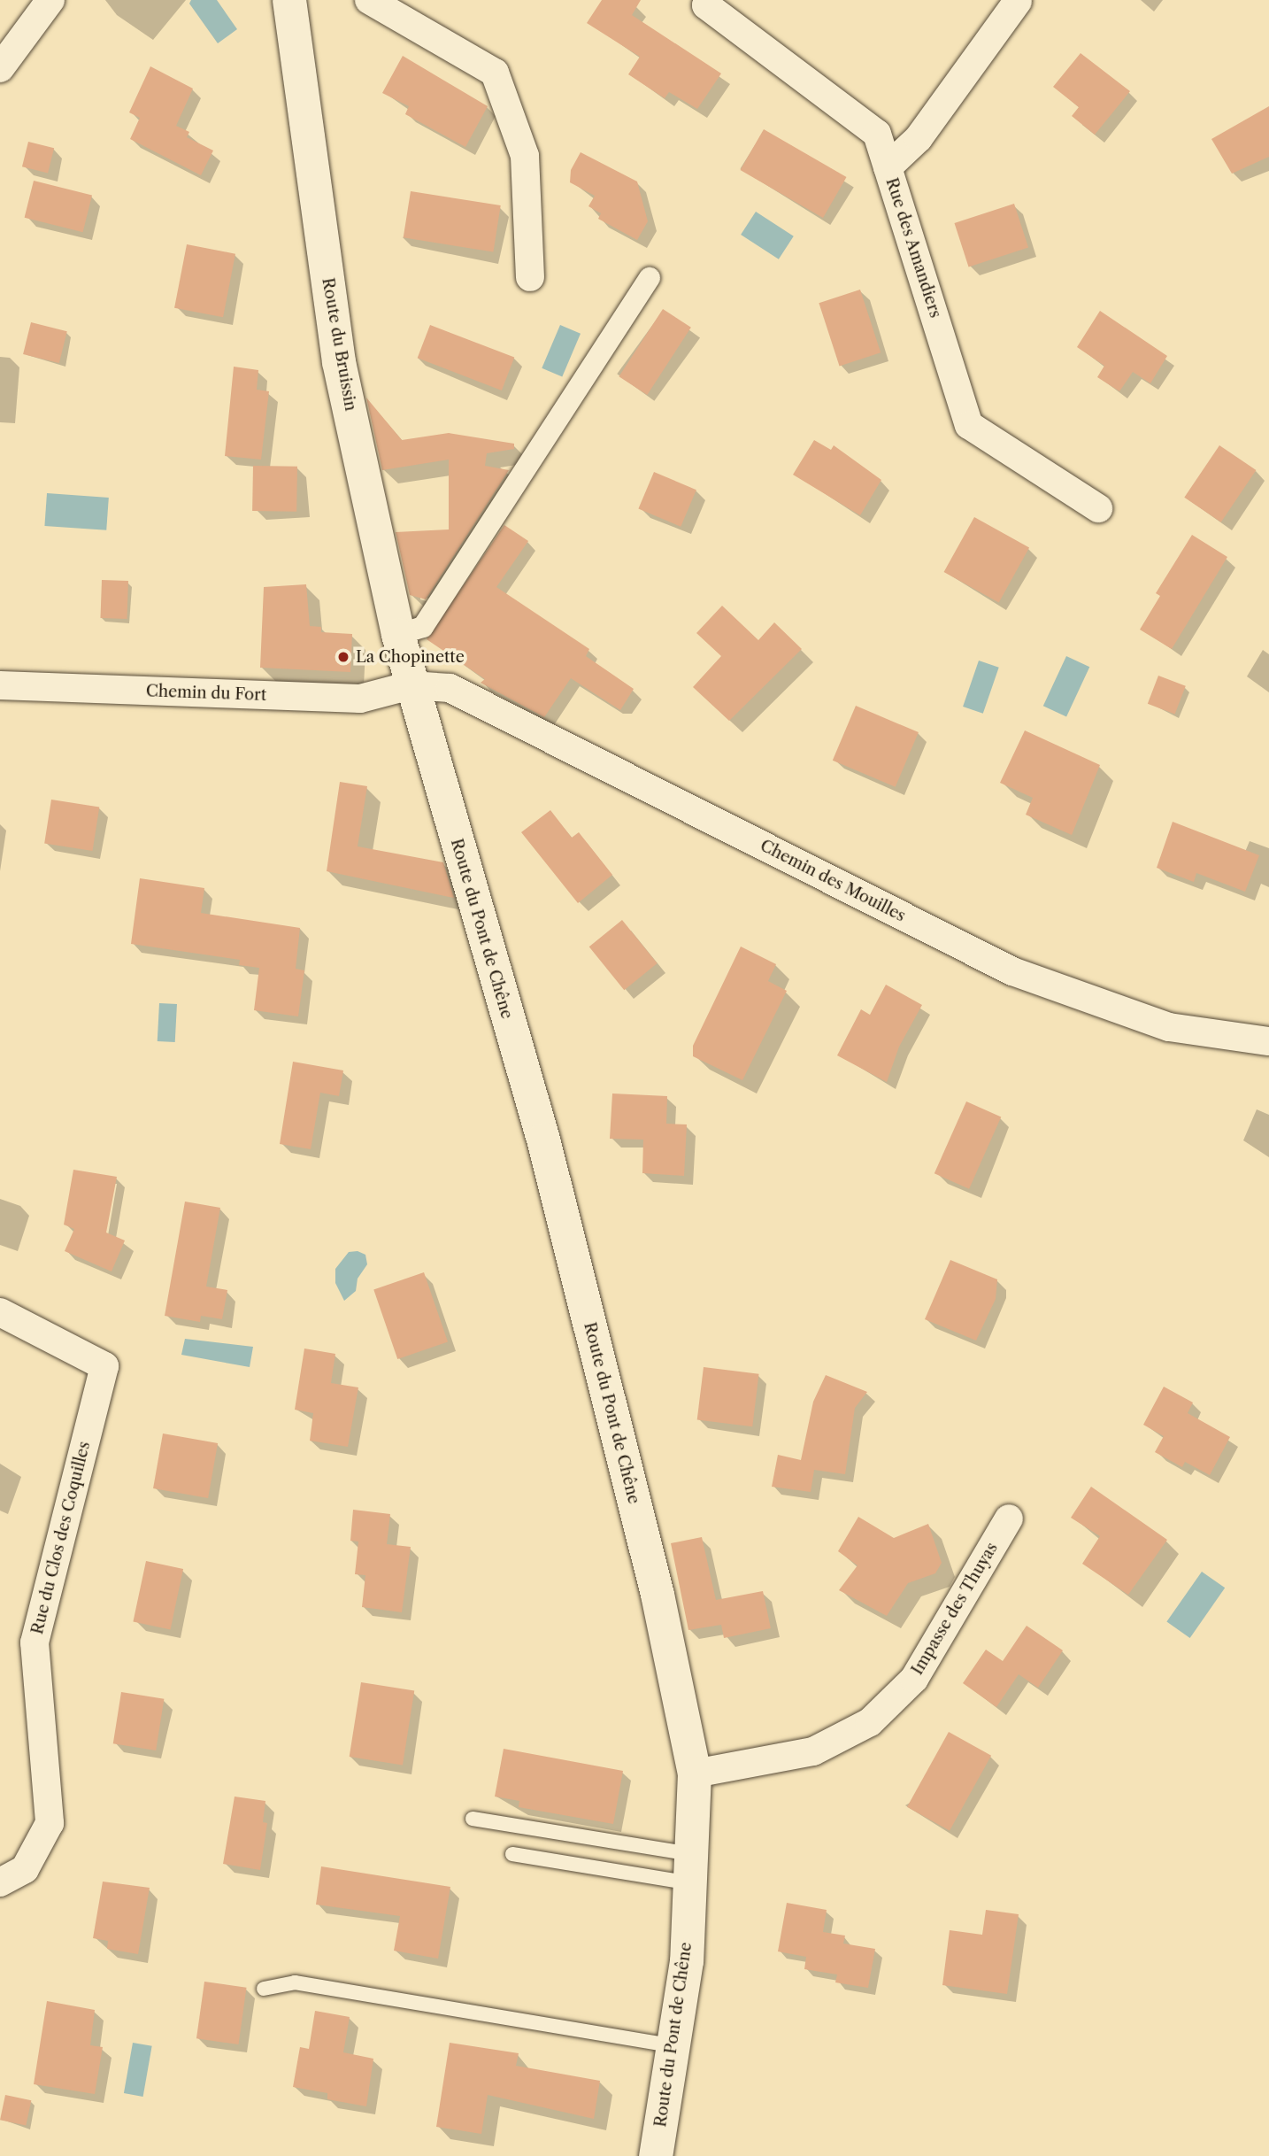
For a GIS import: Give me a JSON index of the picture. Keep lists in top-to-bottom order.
{
  "streets": {
    "street": [
      "Rue des Amandiers",
      "Route du Bruissin",
      "Chemin du Fort",
      "Chemin des Mouilles",
      "Route du Pont de Chêne",
      "Rue du Clos des Coquilles",
      "Impasse des Thuyas"
    ]
  },
  "crossings": [
    ["Route du Bruissin", "Chemin du Fort"],
    ["Route du Bruissin", "Chemin des Mouilles"],
    ["Route du Bruissin", "Route du Pont de Chêne"],
    ["Chemin du Fort", "Chemin des Mouilles"],
    ["Chemin du Fort", "Route du Pont de Chêne"],
    ["Chemin des Mouilles", "Route du Pont de Chêne"],
    ["Route du Pont de Chêne", "Impasse des Thuyas"]
  ],
  "places": ["La Chopinette"]
}
